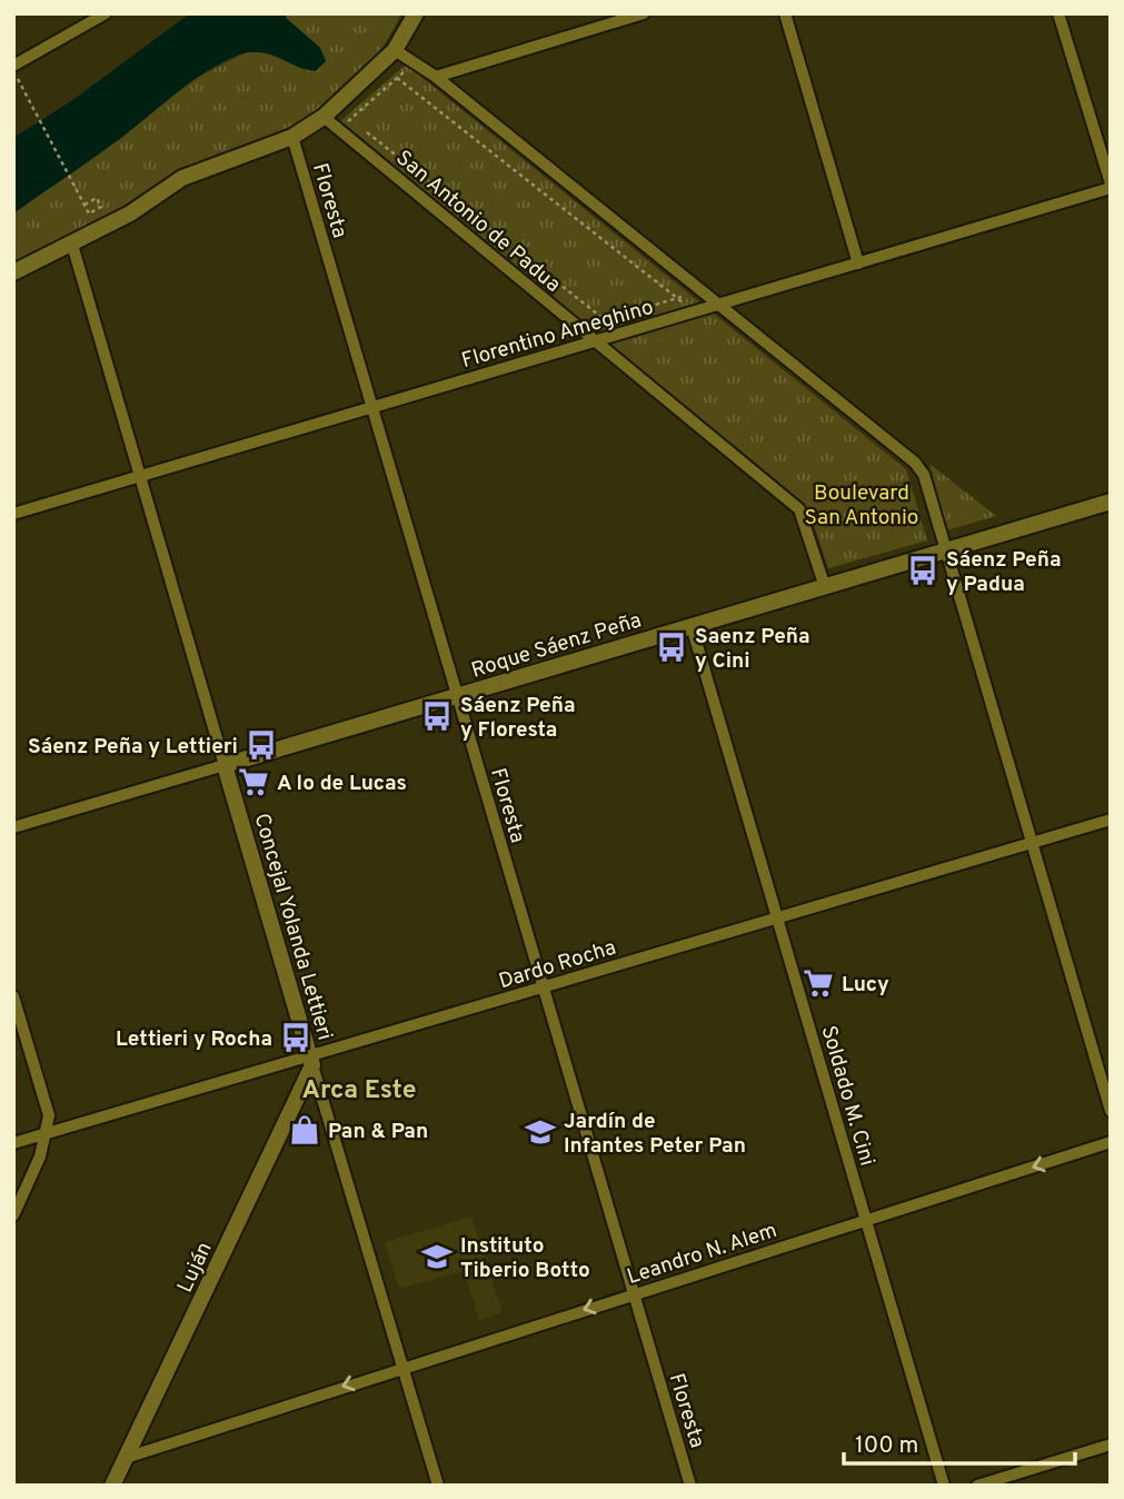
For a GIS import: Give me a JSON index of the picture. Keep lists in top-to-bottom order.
{
  "streets": {
    "street": [
      "Floresta",
      "San Antonio de Padua",
      "Florentino Ameghino",
      "Roque Sáenz Peña",
      "Concejal Yolanda Lettieri",
      "Dardo Rocha",
      "Soldado M. Cini",
      "Leandro N. Alem",
      "Luján"
    ]
  },
  "crossings": [
    ["Floresta", "Florentino Ameghino"],
    ["Floresta", "Roque Sáenz Peña"],
    ["Floresta", "Dardo Rocha"],
    ["Floresta", "Leandro N. Alem"],
    ["San Antonio de Padua", "Florentino Ameghino"],
    ["San Antonio de Padua", "Roque Sáenz Peña"],
    ["Florentino Ameghino", "Concejal Yolanda Lettieri"],
    ["Roque Sáenz Peña", "Concejal Yolanda Lettieri"],
    ["Roque Sáenz Peña", "Soldado M. Cini"],
    ["Concejal Yolanda Lettieri", "Dardo Rocha"],
    ["Concejal Yolanda Lettieri", "Leandro N. Alem"],
    ["Concejal Yolanda Lettieri", "Luján"],
    ["Dardo Rocha", "Soldado M. Cini"],
    ["Dardo Rocha", "Luján"],
    ["Soldado M. Cini", "Leandro N. Alem"],
    ["Leandro N. Alem", "Luján"]
  ],
  "one_way": ["Leandro N. Alem"],
  "districts": ["Arca Este"],
  "parks": ["Boulevard San Antonio"],
  "places": {
    "bus stop": [
      "Sáenz Peña y Padua",
      "Saenz Peña y Cini",
      "Sáenz Peña y Floresta",
      "Sáenz Peña y Lettieri",
      "Lettieri y Rocha"
    ],
    "supermarket": ["A lo de Lucas", "Lucy"],
    "shop": ["Pan & Pan"],
    "school or university": ["Jardín de Infantes Peter Pan", "Instituto Tiberio Botto"]
  },
  "scale_bar": "100 m"
}
